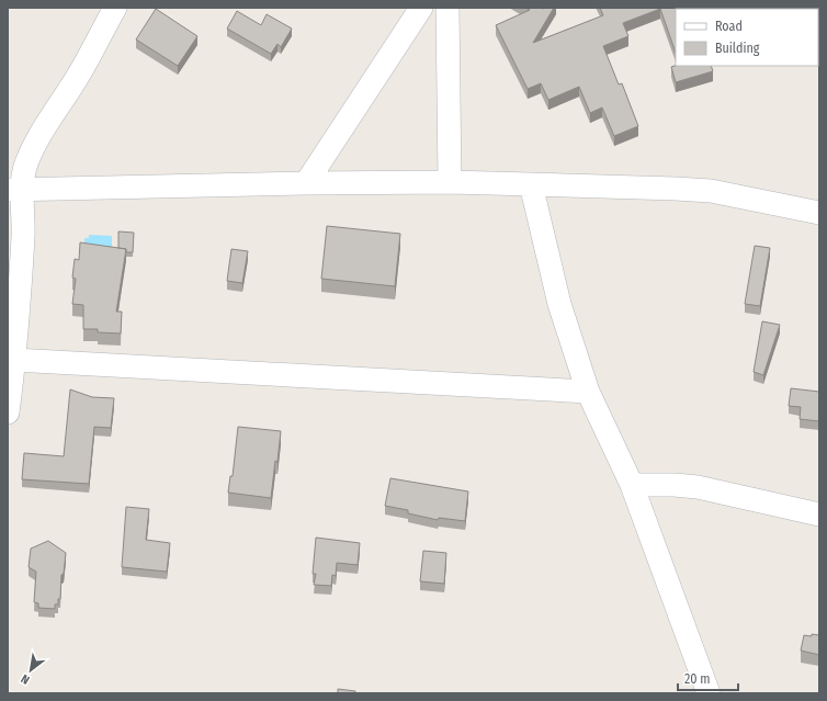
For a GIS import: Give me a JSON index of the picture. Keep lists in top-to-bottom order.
{
  "legend": ["Road", "Building"],
  "scale_bar": "20 m",
  "north": "bottom left"
}
